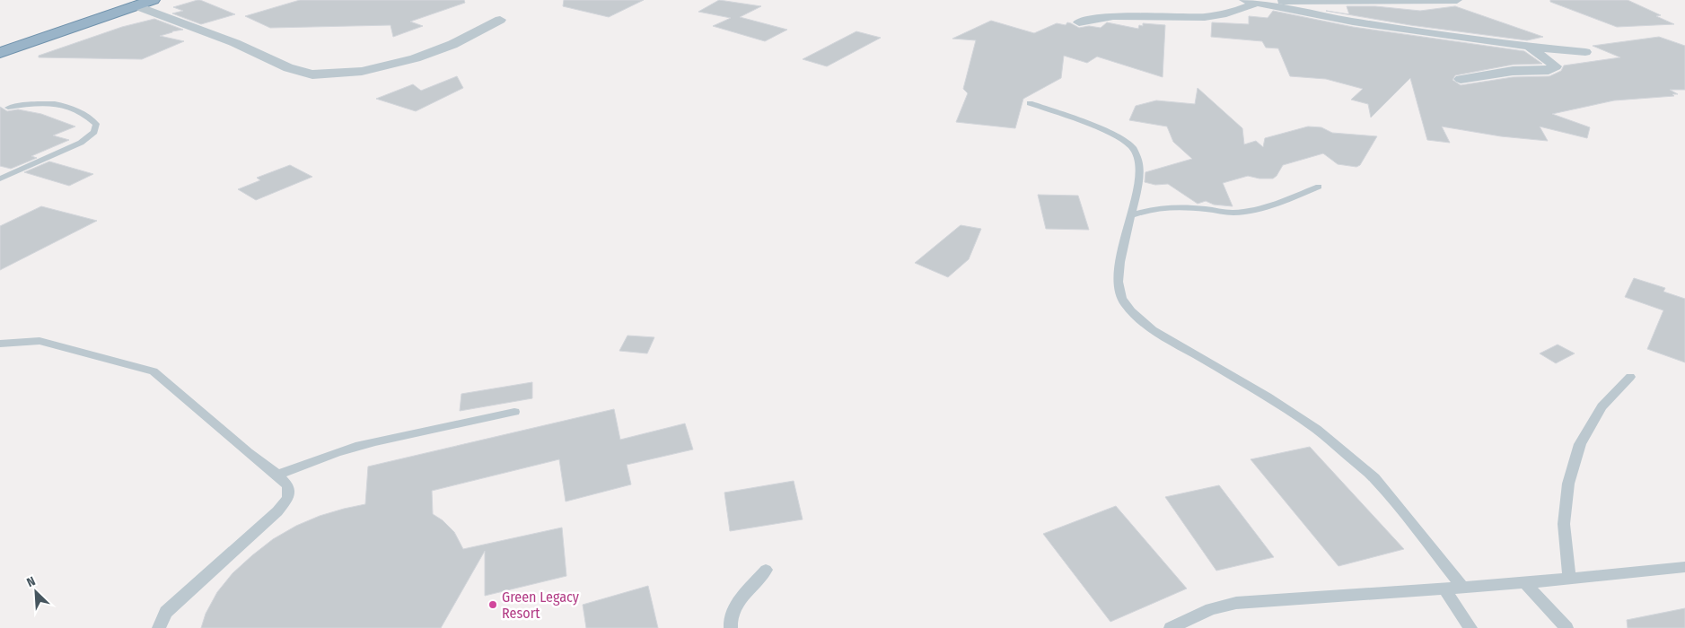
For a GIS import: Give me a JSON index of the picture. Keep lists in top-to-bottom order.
{
  "places": ["Green Legacy Resort"],
  "north": "top left"
}
